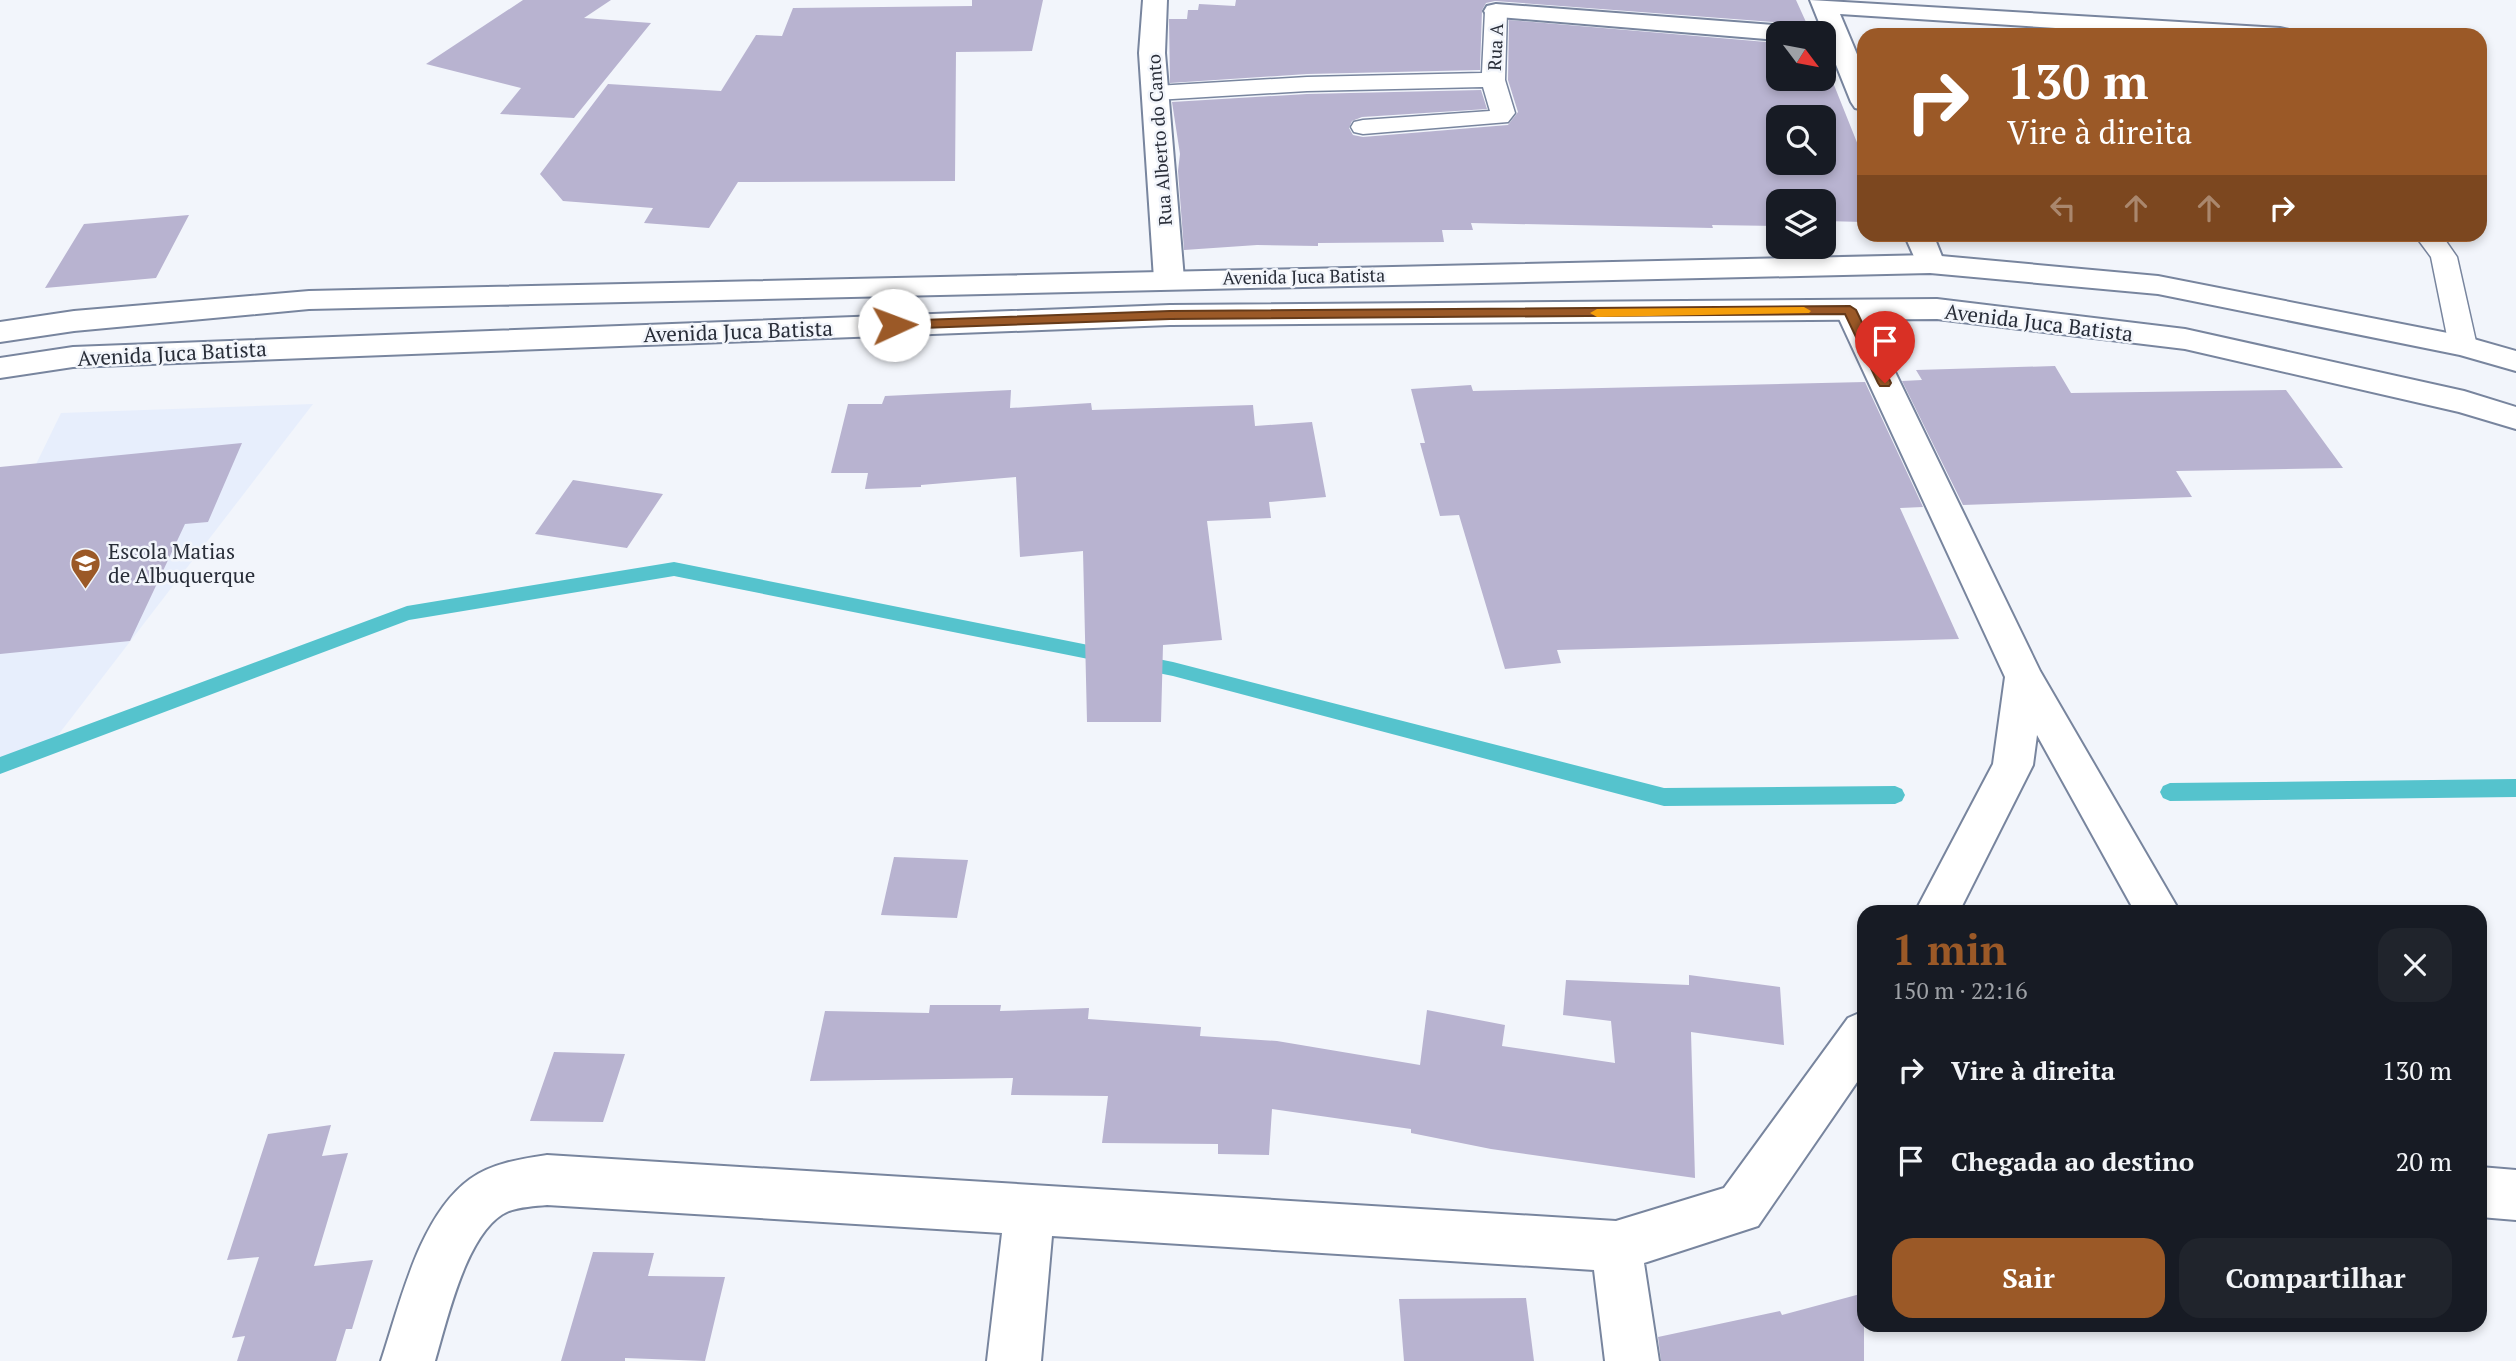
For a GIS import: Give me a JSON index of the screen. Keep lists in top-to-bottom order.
{
  "streets": {
    "main road": ["Rua A", "Rua Alberto do Canto", "Avenida Juca Batista"]
  },
  "crossings": [
    ["Rua A", "Rua Alberto do Canto"],
    ["Rua Alberto do Canto", "Avenida Juca Batista"]
  ],
  "places": {
    "school or university": ["Escola Matias de Albuquerque"]
  },
  "north": "bottom right",
  "page": {
    "turn": ["130 m", "Vire à direita"],
    "heading": ["1 min", "150 m · 22:16"],
    "list": [
      {
        "name": "Vire à direita",
        "value": "130 m"
      },
      {
        "name": "Chegada ao destino",
        "value": "20 m"
      }
    ],
    "buttons": ["Sair", "Compartilhar"]
  }
}
